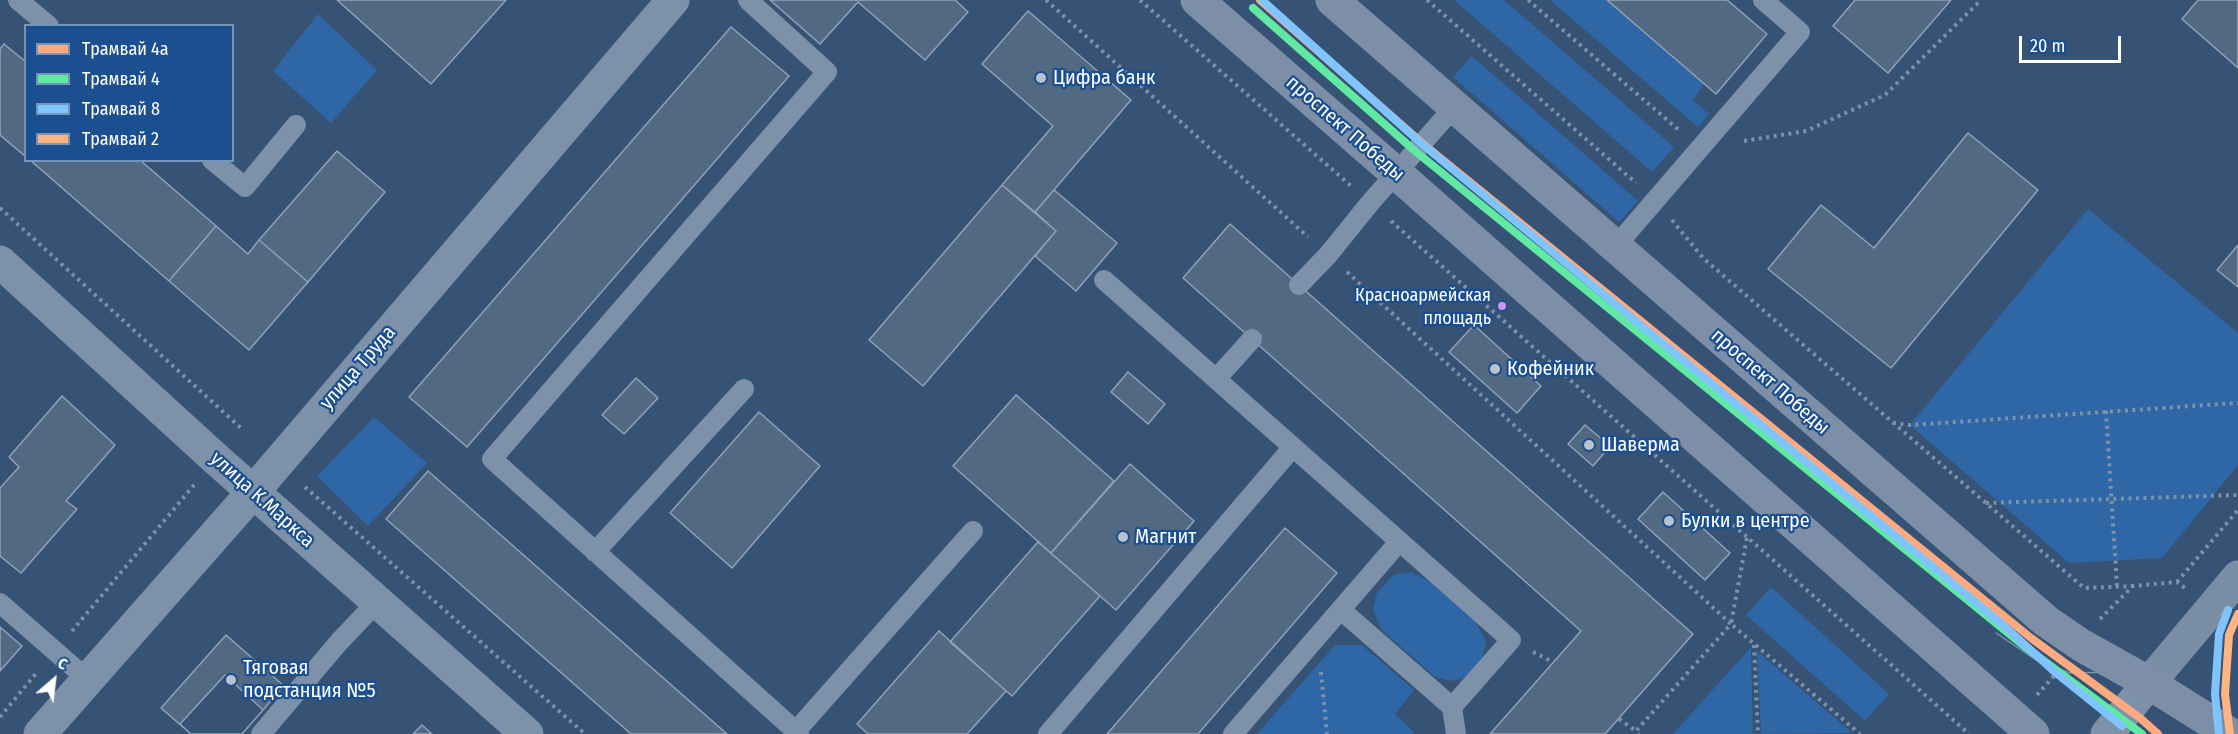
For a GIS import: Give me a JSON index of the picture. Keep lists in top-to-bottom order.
{
  "streets": {
    "main road": ["проспект Победы"],
    "street": ["улица Труда", "улица К.Маркса"]
  },
  "crossings": [
    ["улица Труда", "улица К.Маркса"]
  ],
  "places": [
    "Цифра банк",
    "Красноармейская площадь",
    "Кофейник",
    "Шаверма",
    "Булки в центре",
    "Магнит",
    "Тяговая подстанция №5"
  ],
  "lines": [
    "tram line 4а",
    "tram line 8",
    "tram line 4",
    "tram line 2"
  ],
  "legend": [
    "Трамвай 4а",
    "Трамвай 4",
    "Трамвай 8",
    "Трамвай 2"
  ],
  "scale_bar": "20 m",
  "north": "top right"
}
